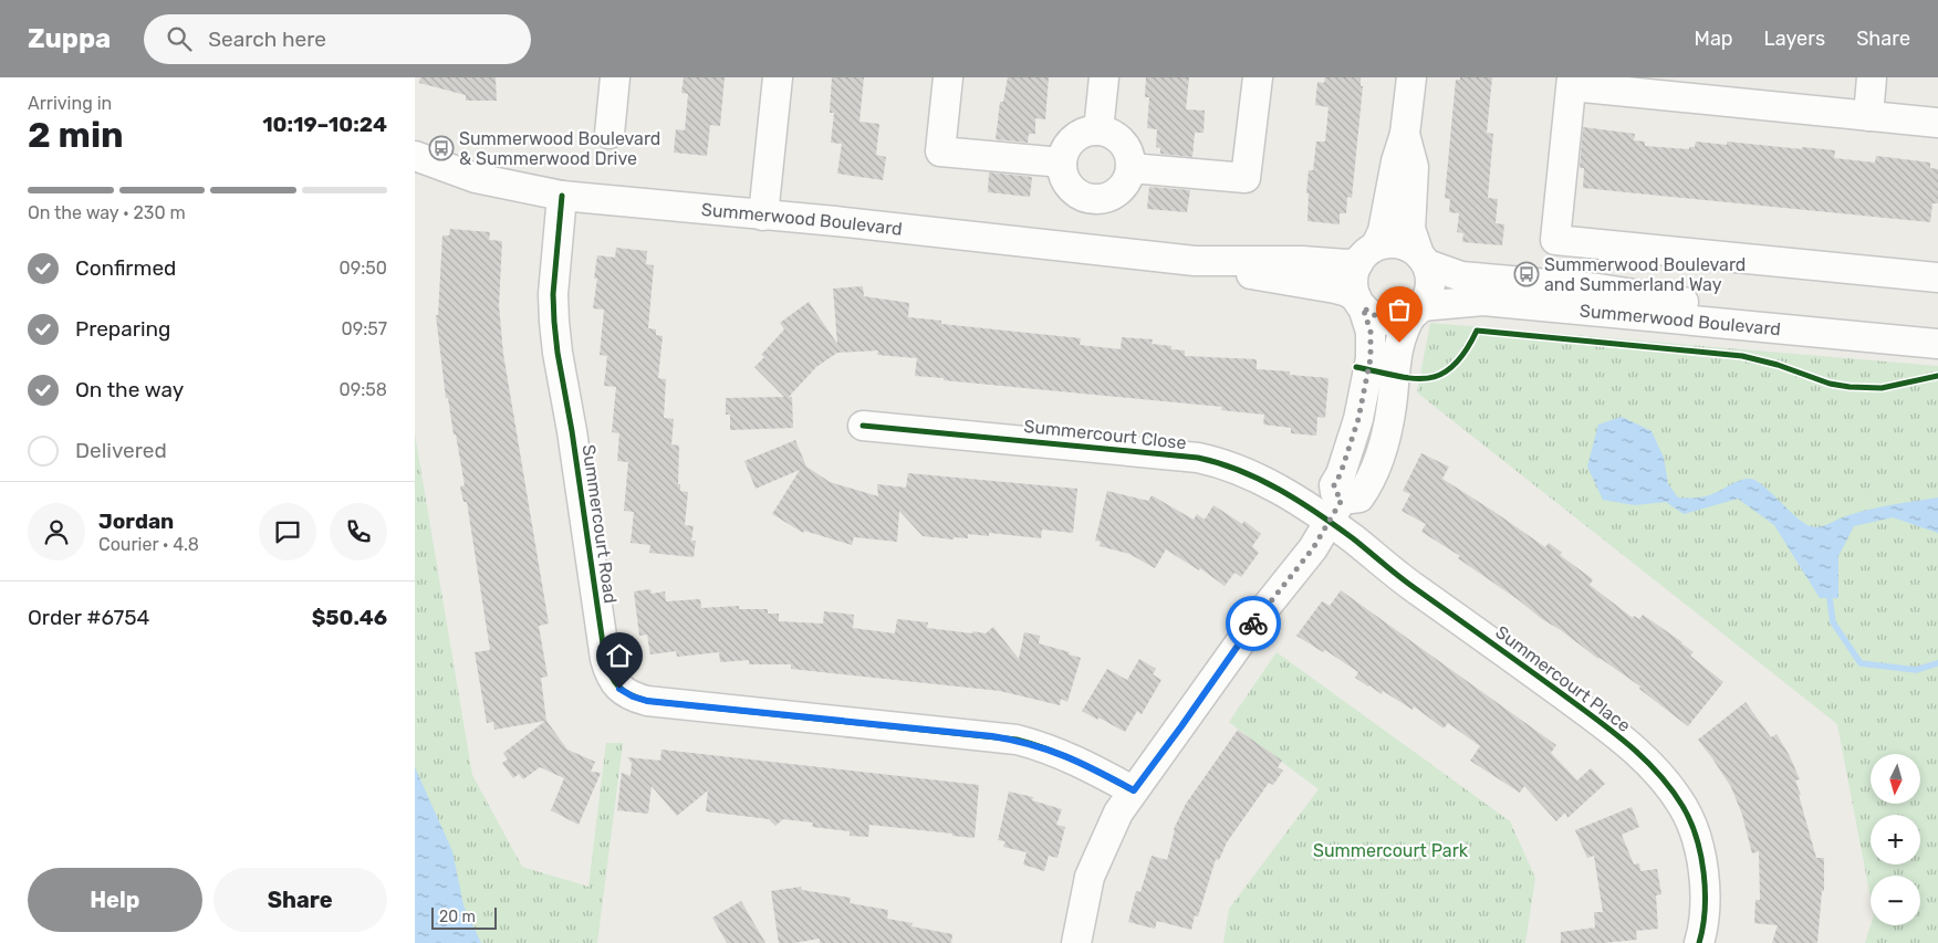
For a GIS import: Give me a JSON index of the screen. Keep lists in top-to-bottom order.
{
  "streets": {
    "street": [
      "Summerwood Boulevard",
      "Summercourt Close",
      "Summercourt Road",
      "Summercourt Place"
    ]
  },
  "crossings": [
    ["Summerwood Boulevard", "Summercourt Road"],
    ["Summercourt Close", "Summercourt Place"]
  ],
  "parks": ["Summercourt Park"],
  "places": {
    "bus stop": ["Summerwood Boulevard & Summerwood Drive", "Summerwood Boulevard and Summerland Way"]
  },
  "scale_bar": "20 m",
  "north": "bottom",
  "page": {
    "header": "Zuppa",
    "search": "Search here",
    "nav": ["Map", "Layers", "Share"],
    "heading": ["2 min", "Arriving in", "10:19–10:24"],
    "panel": [
      "Jordan",
      "Courier · 4.8",
      "Order #6754",
      "$50.46"
    ],
    "bar": "On the way · 230 m",
    "list": [
      ["Confirmed", "09:50"],
      ["Preparing", "09:57"],
      ["On the way", "09:58"],
      "Delivered"
    ],
    "map_buttons": ["+", "−"],
    "buttons": ["Help", "Share"],
    "scale": "20 m"
  }
}
